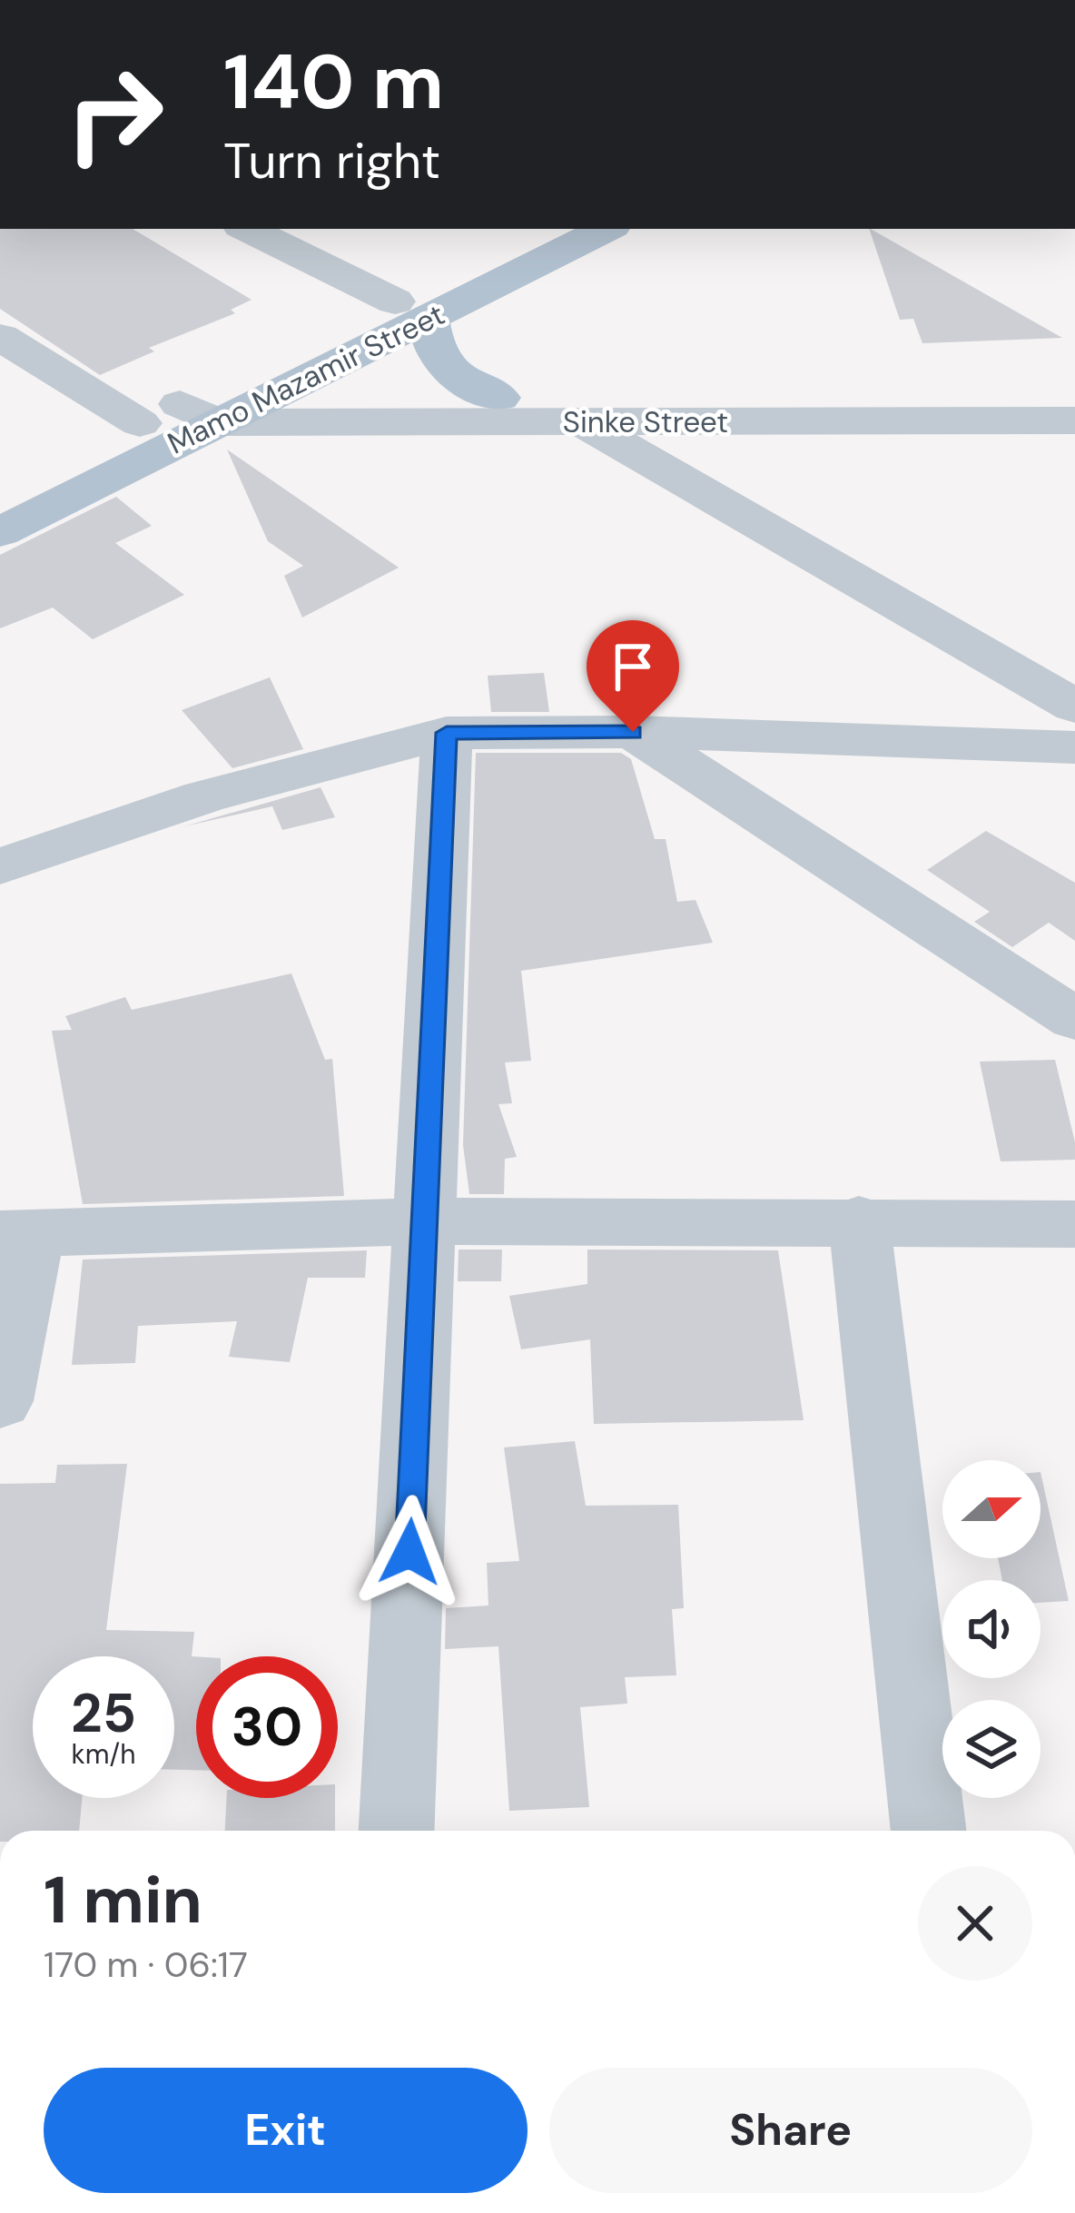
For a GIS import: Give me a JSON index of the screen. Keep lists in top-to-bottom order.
{
  "streets": {
    "main road": ["Mamo Mazamir Street"],
    "street": ["Sinke Street"]
  },
  "crossings": [
    ["Mamo Mazamir Street", "Sinke Street"]
  ],
  "north": "right",
  "page": {
    "turn": ["140 m", "Turn right"],
    "speed": "25 km/h",
    "limit": "30",
    "heading": ["1 min", "170 m · 06:17"],
    "buttons": ["Exit", "Share"]
  }
}
